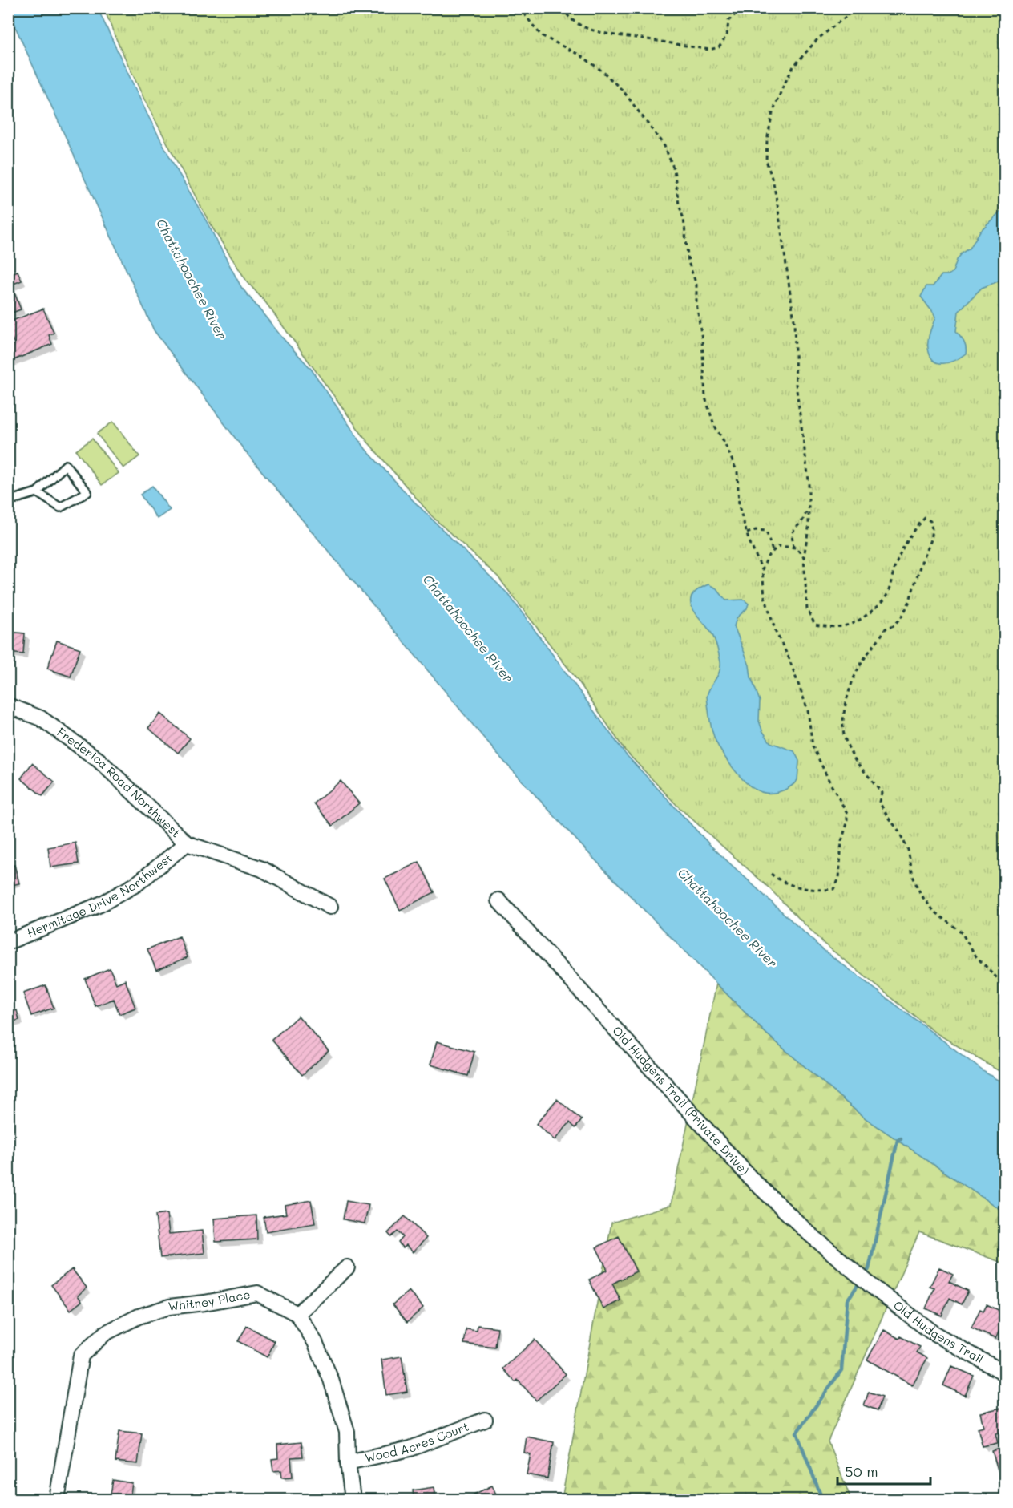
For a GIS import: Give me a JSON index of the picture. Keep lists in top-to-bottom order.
{
  "streets": {
    "street": [
      "Frederica Road Northwest",
      "Hermitage Drive Northwest",
      "Old Hudgens Trail (Private Drive)",
      "Whitney Place",
      "Old Hudgens Trail",
      "Wood Acres Court"
    ]
  },
  "crossings": [
    ["Frederica Road Northwest", "Hermitage Drive Northwest"],
    ["Old Hudgens Trail (Private Drive)", "Old Hudgens Trail"]
  ],
  "water": ["Chattahoochee River"],
  "scale_bar": "50 m"
}
